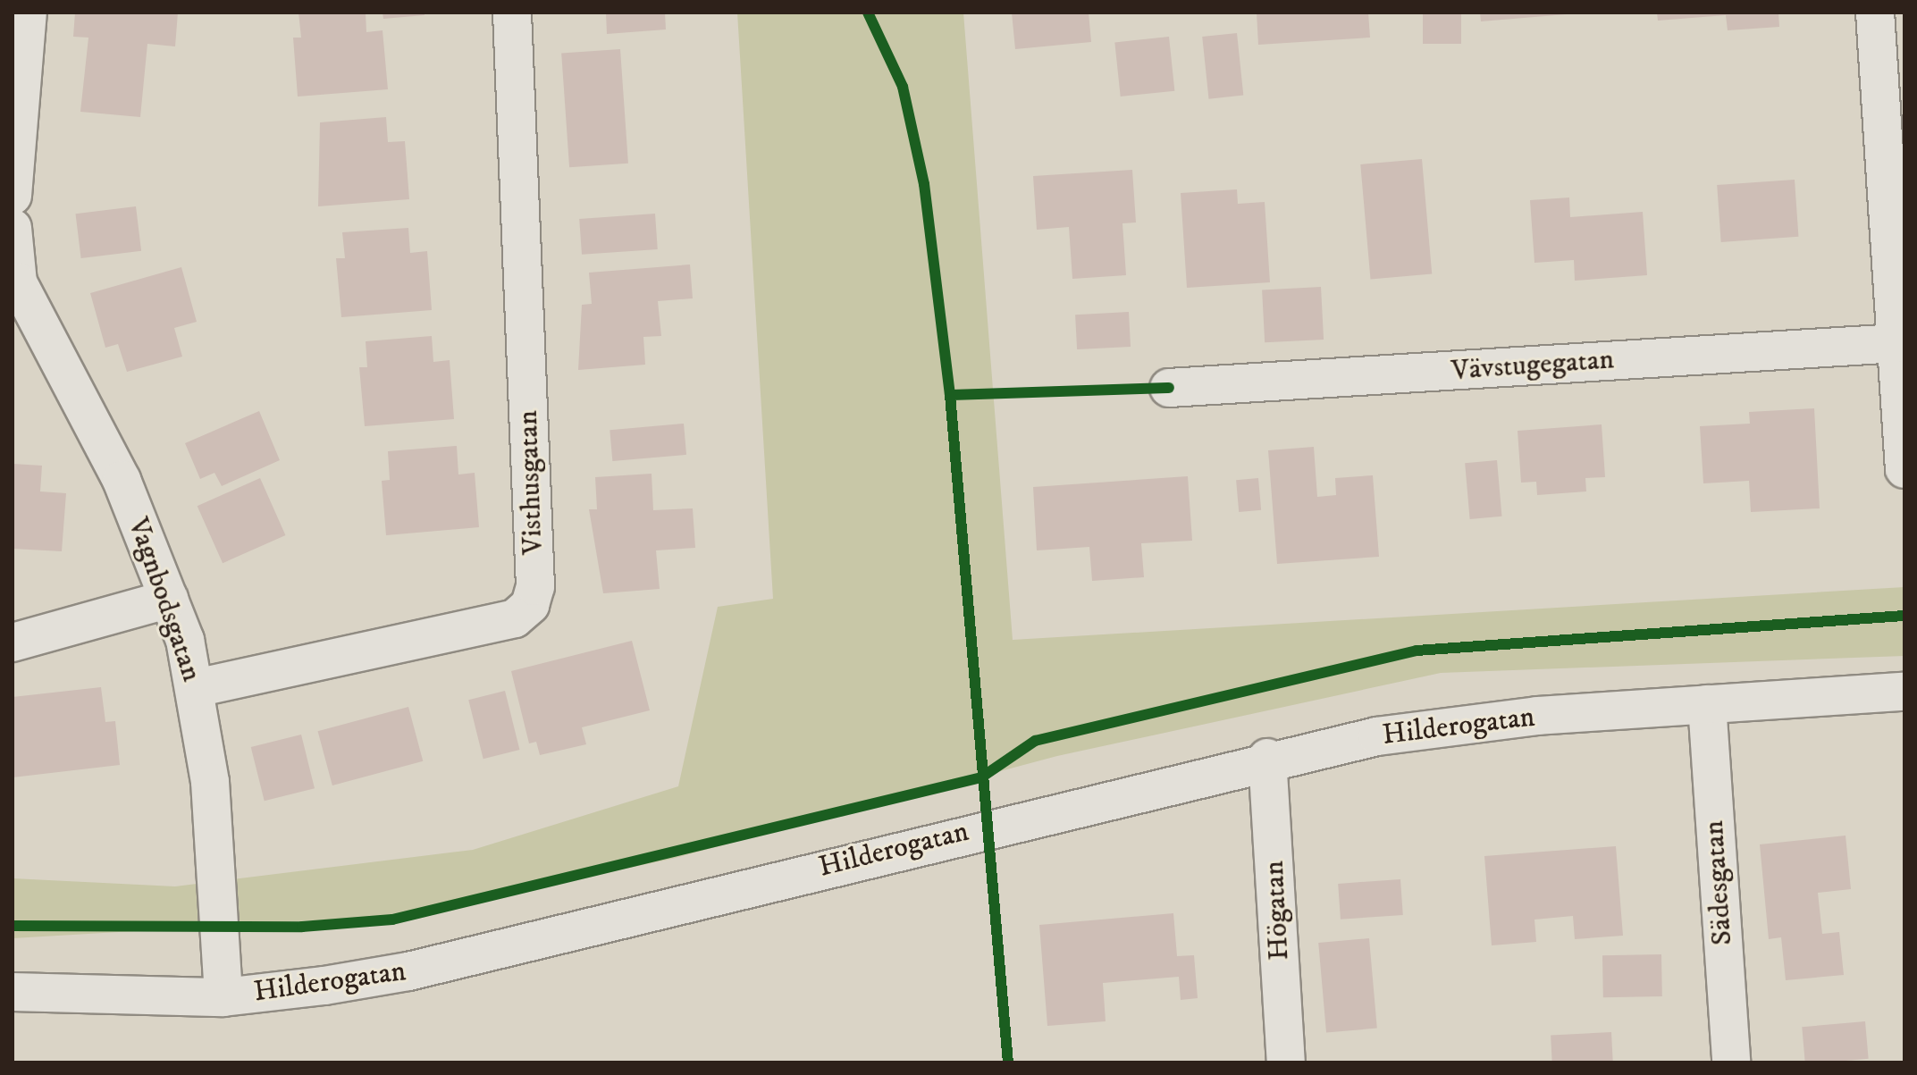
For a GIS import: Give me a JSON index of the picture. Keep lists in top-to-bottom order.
{
  "streets": {
    "street": [
      "Vävstugegatan",
      "Visthusgatan",
      "Vagnbodsgatan",
      "Hilderogatan",
      "Sädesgatan",
      "Högatan"
    ]
  },
  "crossings": [
    ["Visthusgatan", "Vagnbodsgatan"],
    ["Vagnbodsgatan", "Hilderogatan"],
    ["Hilderogatan", "Sädesgatan"],
    ["Hilderogatan", "Högatan"]
  ]
}
